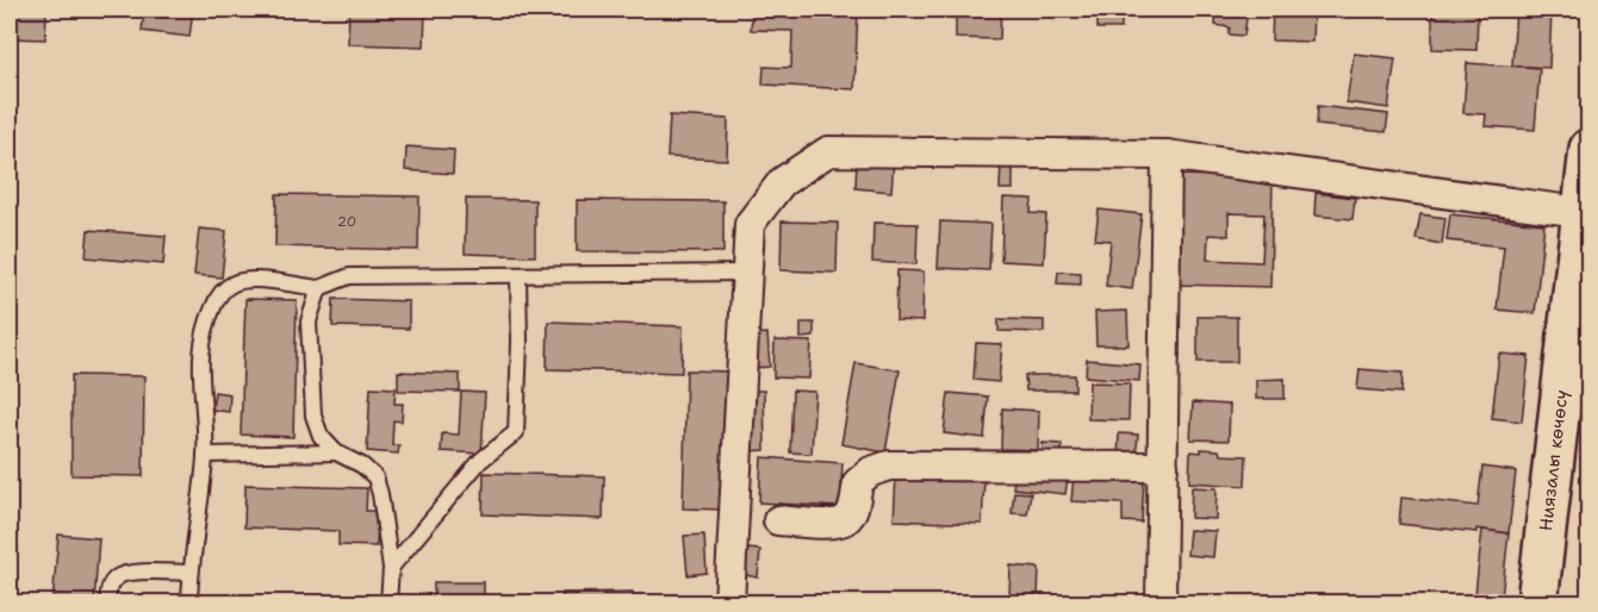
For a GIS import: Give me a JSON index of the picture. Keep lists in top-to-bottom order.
{
  "streets": {
    "street": ["Ниязалы көчөсү"]
  },
  "house_numbers": ["20"]
}
